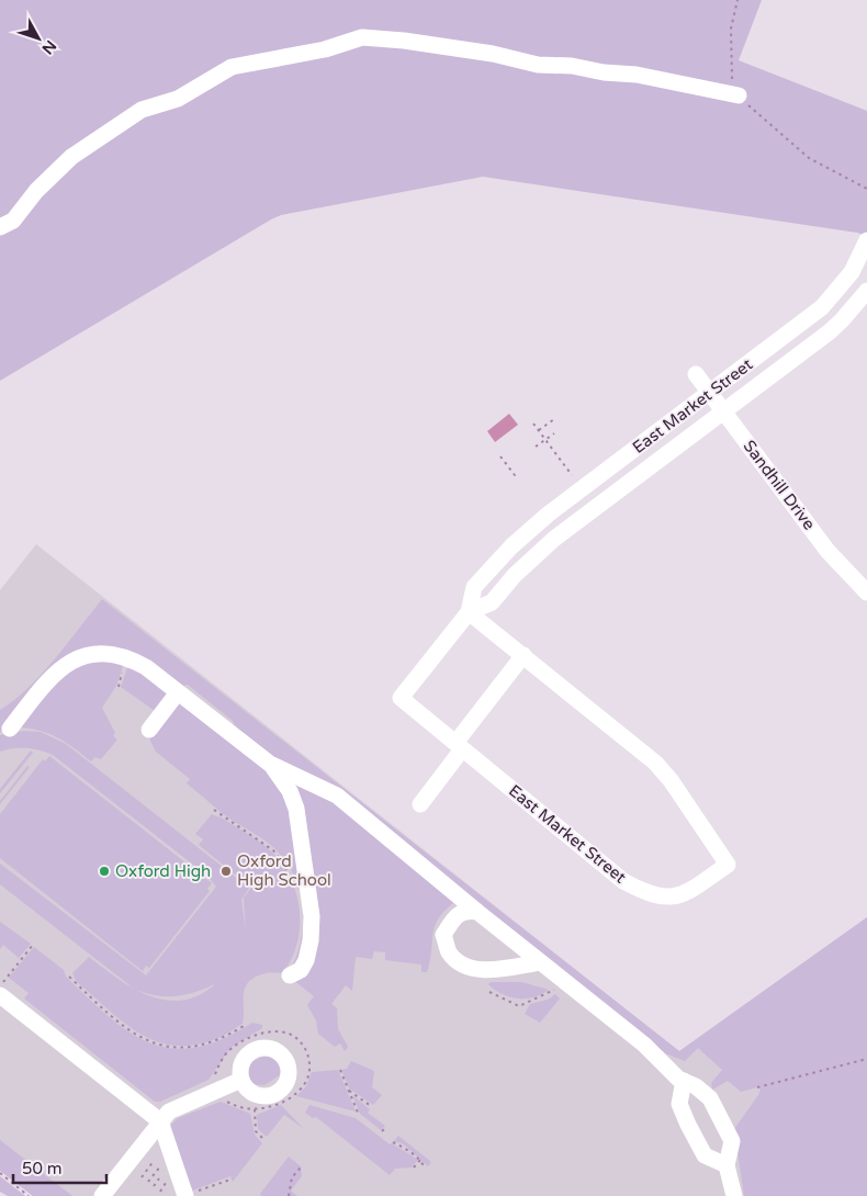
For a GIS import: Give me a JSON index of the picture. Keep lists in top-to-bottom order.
{
  "streets": {
    "street": ["East Market Street", "Sandhill Drive"]
  },
  "crossings": [
    ["East Market Street", "Sandhill Drive"]
  ],
  "places": ["Oxford High", "Oxford High School"],
  "scale_bar": "50 m",
  "north": "bottom right"
}
